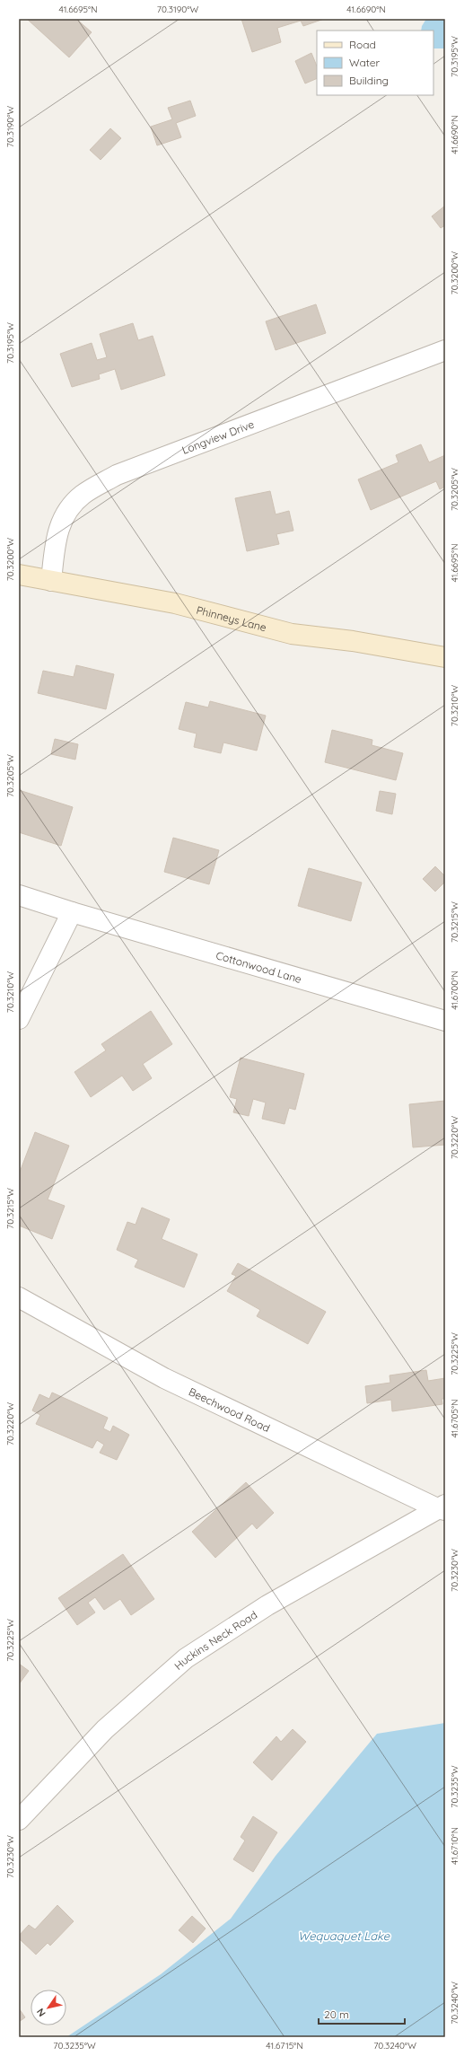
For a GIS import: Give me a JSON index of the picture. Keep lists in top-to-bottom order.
{
  "streets": {
    "main road": ["Phinneys Lane"],
    "street": [
      "Longview Drive",
      "Cottonwood Lane",
      "Beechwood Road",
      "Huckins Neck Road"
    ]
  },
  "crossings": [
    ["Longview Drive", "Phinneys Lane"],
    ["Beechwood Road", "Huckins Neck Road"]
  ],
  "water": ["Wequaquet Lake"],
  "legend": ["Road", "Water", "Building"],
  "scale_bar": "20 m",
  "north": "bottom left",
  "coordinates": [
    "41.6695°N",
    "70.3190°W",
    "41.6690°N",
    "70.3195°W",
    "70.3200°W",
    "70.3205°W",
    "70.3210°W",
    "70.3215°W",
    "41.6700°N",
    "70.3220°W",
    "70.3225°W",
    "41.6705°N",
    "70.3230°W",
    "70.3235°W",
    "41.6710°N",
    "70.3240°W",
    "41.6715°N"
  ]
}
